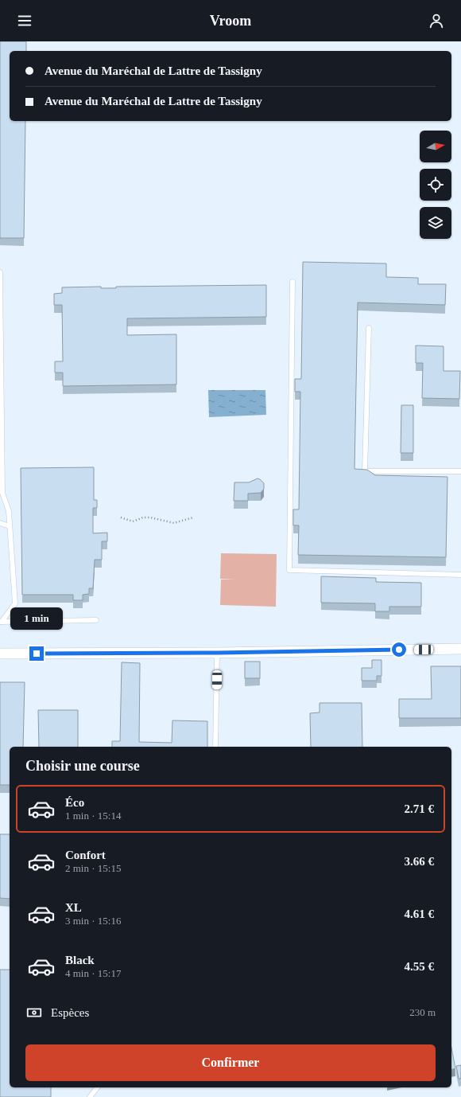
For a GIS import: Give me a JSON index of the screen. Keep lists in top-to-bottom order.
{
  "north": "right",
  "page": {
    "header": "Vroom",
    "banner": ["Avenue du Maréchal de Lattre de Tassigny", "Avenue du Maréchal de Lattre de Tassigny"],
    "bubble": "1 min",
    "heading": "Choisir une course",
    "list": [
      {
        "name": "Éco",
        "note": "1 min · 15:14",
        "value": "2.71 €"
      },
      {
        "name": "Confort",
        "note": "2 min · 15:15",
        "value": "3.66 €"
      },
      {
        "name": "XL",
        "note": "3 min · 15:16",
        "value": "4.61 €"
      },
      {
        "name": "Black",
        "note": "4 min · 15:17",
        "value": "4.55 €"
      }
    ],
    "pay": ["Espèces", "230 m"],
    "buttons": "Confirmer"
  }
}
